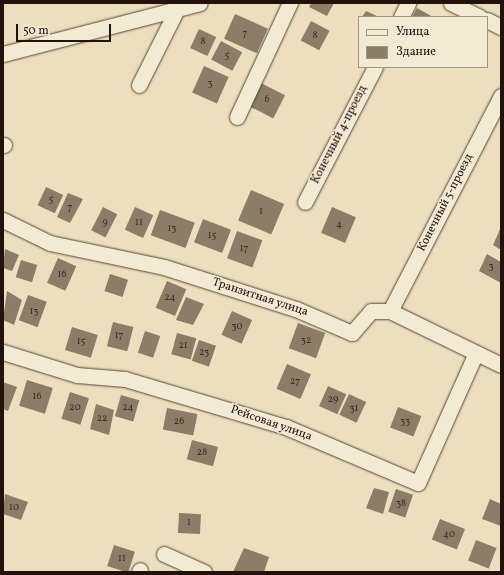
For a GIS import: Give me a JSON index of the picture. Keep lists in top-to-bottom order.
{
  "streets": {
    "street": [
      "Конечный 4-проезд",
      "Конечный 5-проезд",
      "Транзитная улица",
      "Рейсовая улица"
    ]
  },
  "crossings": [
    ["Конечный 5-проезд", "Транзитная улица"],
    ["Транзитная улица", "Рейсовая улица"]
  ],
  "house_numbers": [
    "7",
    "8",
    "8",
    "5",
    "3",
    "6",
    "5",
    "7",
    "1",
    "9",
    "11",
    "4",
    "13",
    "15",
    "17",
    "3",
    "16",
    "24",
    "13",
    "30",
    "17",
    "32",
    "15",
    "21",
    "23",
    "27",
    "16",
    "29",
    "20",
    "24",
    "31",
    "22",
    "26",
    "33",
    "28",
    "38",
    "10",
    "1",
    "40",
    "11"
  ],
  "legend": ["Улица", "Здание"],
  "scale_bar": "50 m"
}
